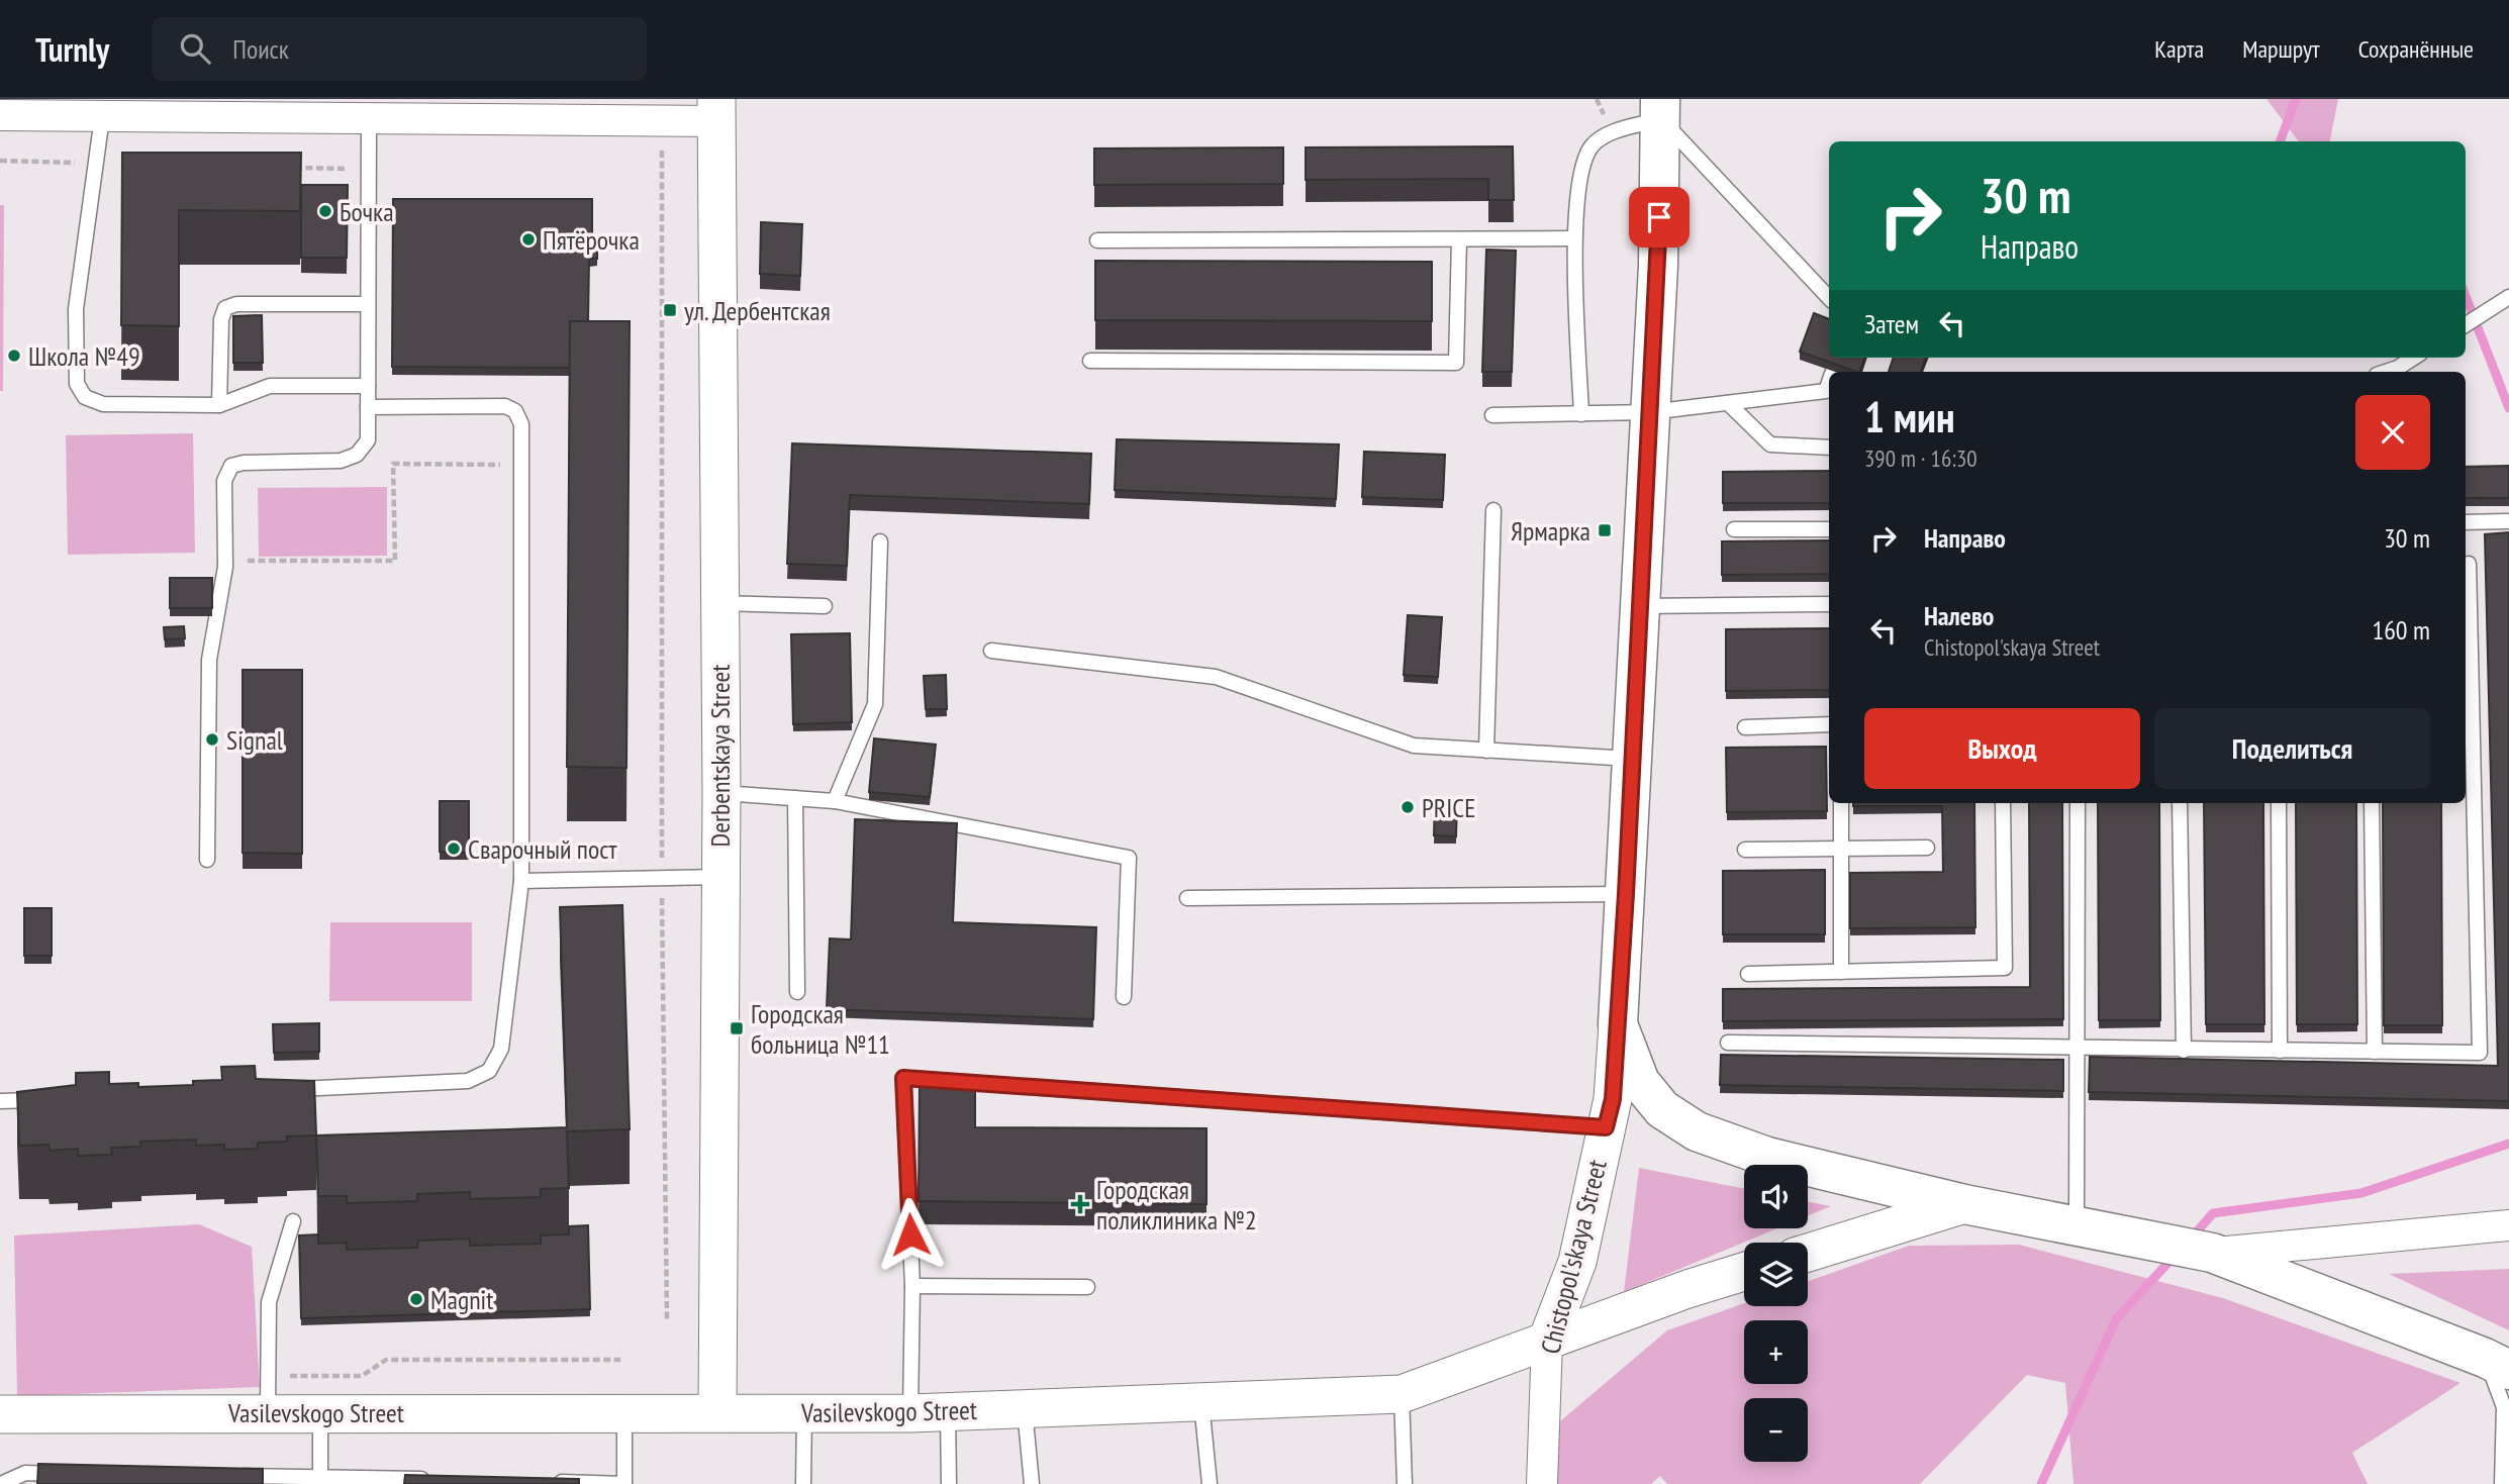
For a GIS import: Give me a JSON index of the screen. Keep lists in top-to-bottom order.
{
  "streets": {
    "main road": ["Chistopol'skaya Street"],
    "street": ["Derbentskaya Street", "Vasilevskogo Street"]
  },
  "crossings": [
    ["Derbentskaya Street", "Vasilevskogo Street"],
    ["Chistopol'skaya Street", "Vasilevskogo Street"]
  ],
  "places": {
    "other": [
      "Бочка",
      "Пятёрочка",
      "Школа №49",
      "Signal",
      "PRICE",
      "Сварочный пост",
      "Magnit"
    ],
    "transit": ["ул. Дербентская", "Ярмарка", "Городская больница №11"],
    "health": ["Городская поликлиника №2"]
  },
  "page": {
    "header": "Turnly",
    "search": "Поиск",
    "nav": ["Карта", "Маршрут", "Сохранённые"],
    "turn": ["30 m", "Направо"],
    "then": "Затем",
    "heading": ["1 мин", "390 m · 16:30"],
    "list": [
      {
        "name": "Направо",
        "value": "30 m"
      },
      {
        "name": "Налево",
        "note": "Chistopol'skaya Street",
        "value": "160 m"
      }
    ],
    "buttons": ["Выход", "Поделиться"],
    "map_buttons": ["+", "−"]
  }
}
